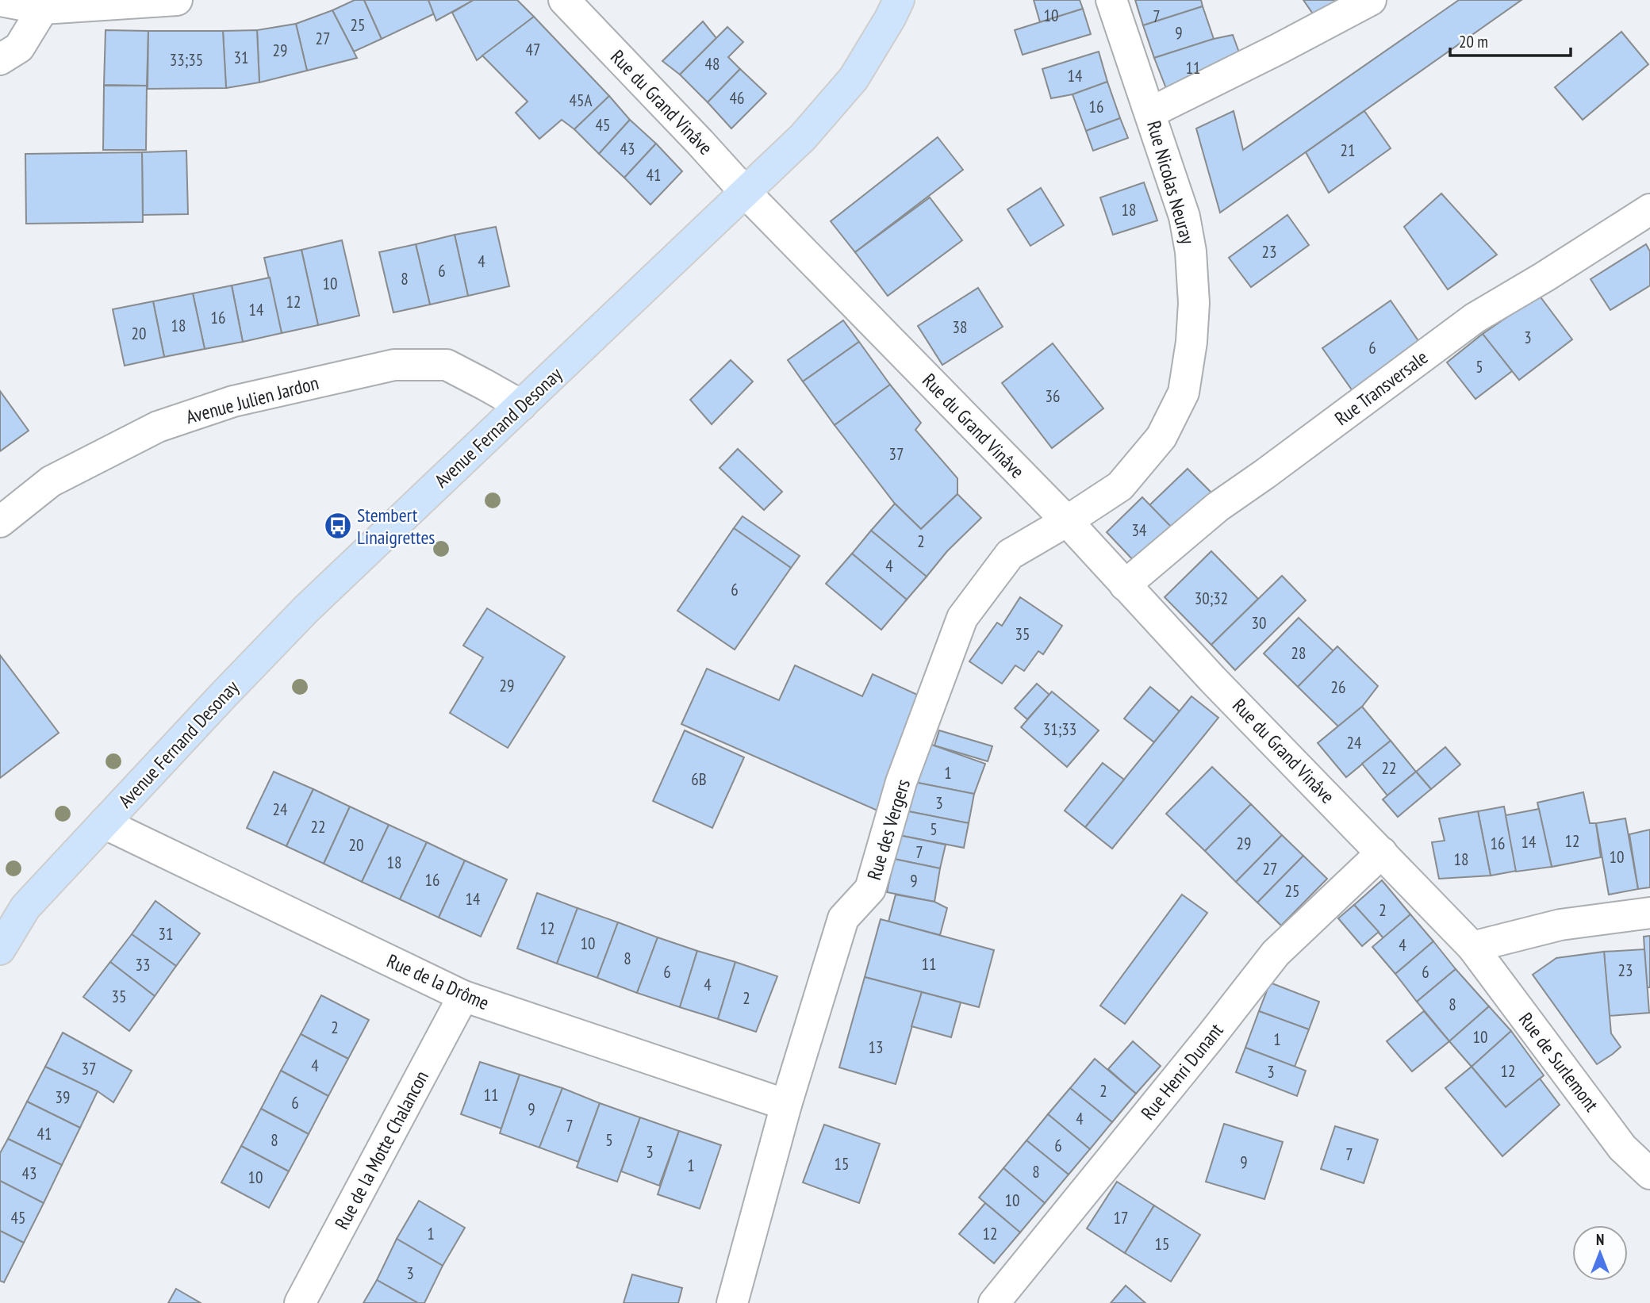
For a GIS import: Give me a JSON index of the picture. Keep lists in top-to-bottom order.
{
  "streets": {
    "main road": ["Avenue Fernand Desonay"],
    "street": [
      "Rue du Grand Vinâve",
      "Rue Nicolas Neuray",
      "Rue Transversale",
      "Avenue Julien Jardon",
      "Rue des Vergers",
      "Rue de la Drôme",
      "Rue de Surlemont",
      "Rue Henri Dunant",
      "Rue de la Motte Chalancon"
    ]
  },
  "crossings": [
    ["Rue du Grand Vinâve", "Rue Nicolas Neuray"],
    ["Rue du Grand Vinâve", "Rue Transversale"],
    ["Rue du Grand Vinâve", "Avenue Fernand Desonay"],
    ["Rue du Grand Vinâve", "Rue des Vergers"],
    ["Rue du Grand Vinâve", "Rue de Surlemont"],
    ["Rue du Grand Vinâve", "Rue Henri Dunant"],
    ["Rue Nicolas Neuray", "Rue des Vergers"],
    ["Avenue Julien Jardon", "Avenue Fernand Desonay"],
    ["Avenue Fernand Desonay", "Rue de la Drôme"],
    ["Rue des Vergers", "Rue de la Drôme"],
    ["Rue de la Drôme", "Rue de la Motte Chalancon"]
  ],
  "places": {
    "bus stop": ["Stembert Linaigrettes"]
  },
  "house_numbers": [
    "10",
    "7",
    "25",
    "9",
    "27",
    "47",
    "29",
    "31",
    "33;35",
    "48",
    "11",
    "14",
    "46",
    "45A",
    "16",
    "45",
    "43",
    "21",
    "41",
    "18",
    "23",
    "4",
    "6",
    "8",
    "10",
    "12",
    "14",
    "16",
    "18",
    "38",
    "20",
    "3",
    "6",
    "5",
    "36",
    "37",
    "34",
    "2",
    "4",
    "6",
    "30;32",
    "30",
    "35",
    "28",
    "29",
    "26",
    "31;33",
    "24",
    "22",
    "1",
    "6B",
    "3",
    "24",
    "22",
    "5",
    "12",
    "14",
    "29",
    "16",
    "20",
    "7",
    "10",
    "18",
    "18",
    "27",
    "16",
    "9",
    "25",
    "14",
    "2",
    "12",
    "31",
    "10",
    "4",
    "8",
    "11",
    "33",
    "23",
    "6",
    "6",
    "4",
    "35",
    "2",
    "8",
    "2",
    "10",
    "1",
    "13",
    "4",
    "37",
    "12",
    "3",
    "2",
    "11",
    "39",
    "6",
    "9",
    "4",
    "7",
    "41",
    "8",
    "5",
    "6",
    "3",
    "7",
    "9",
    "15",
    "1",
    "8",
    "43",
    "10",
    "10",
    "45",
    "17",
    "1",
    "12",
    "15",
    "3"
  ],
  "scale_bar": "20 m",
  "north": "top"
}
